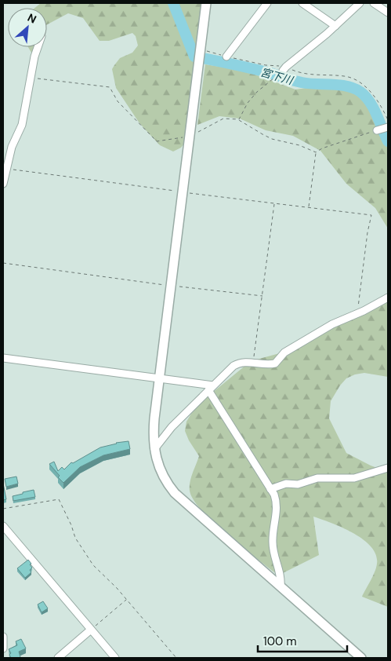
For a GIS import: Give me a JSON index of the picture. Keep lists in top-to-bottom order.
{
  "water": ["宮下川"],
  "scale_bar": "100 m",
  "north": "top right"
}
